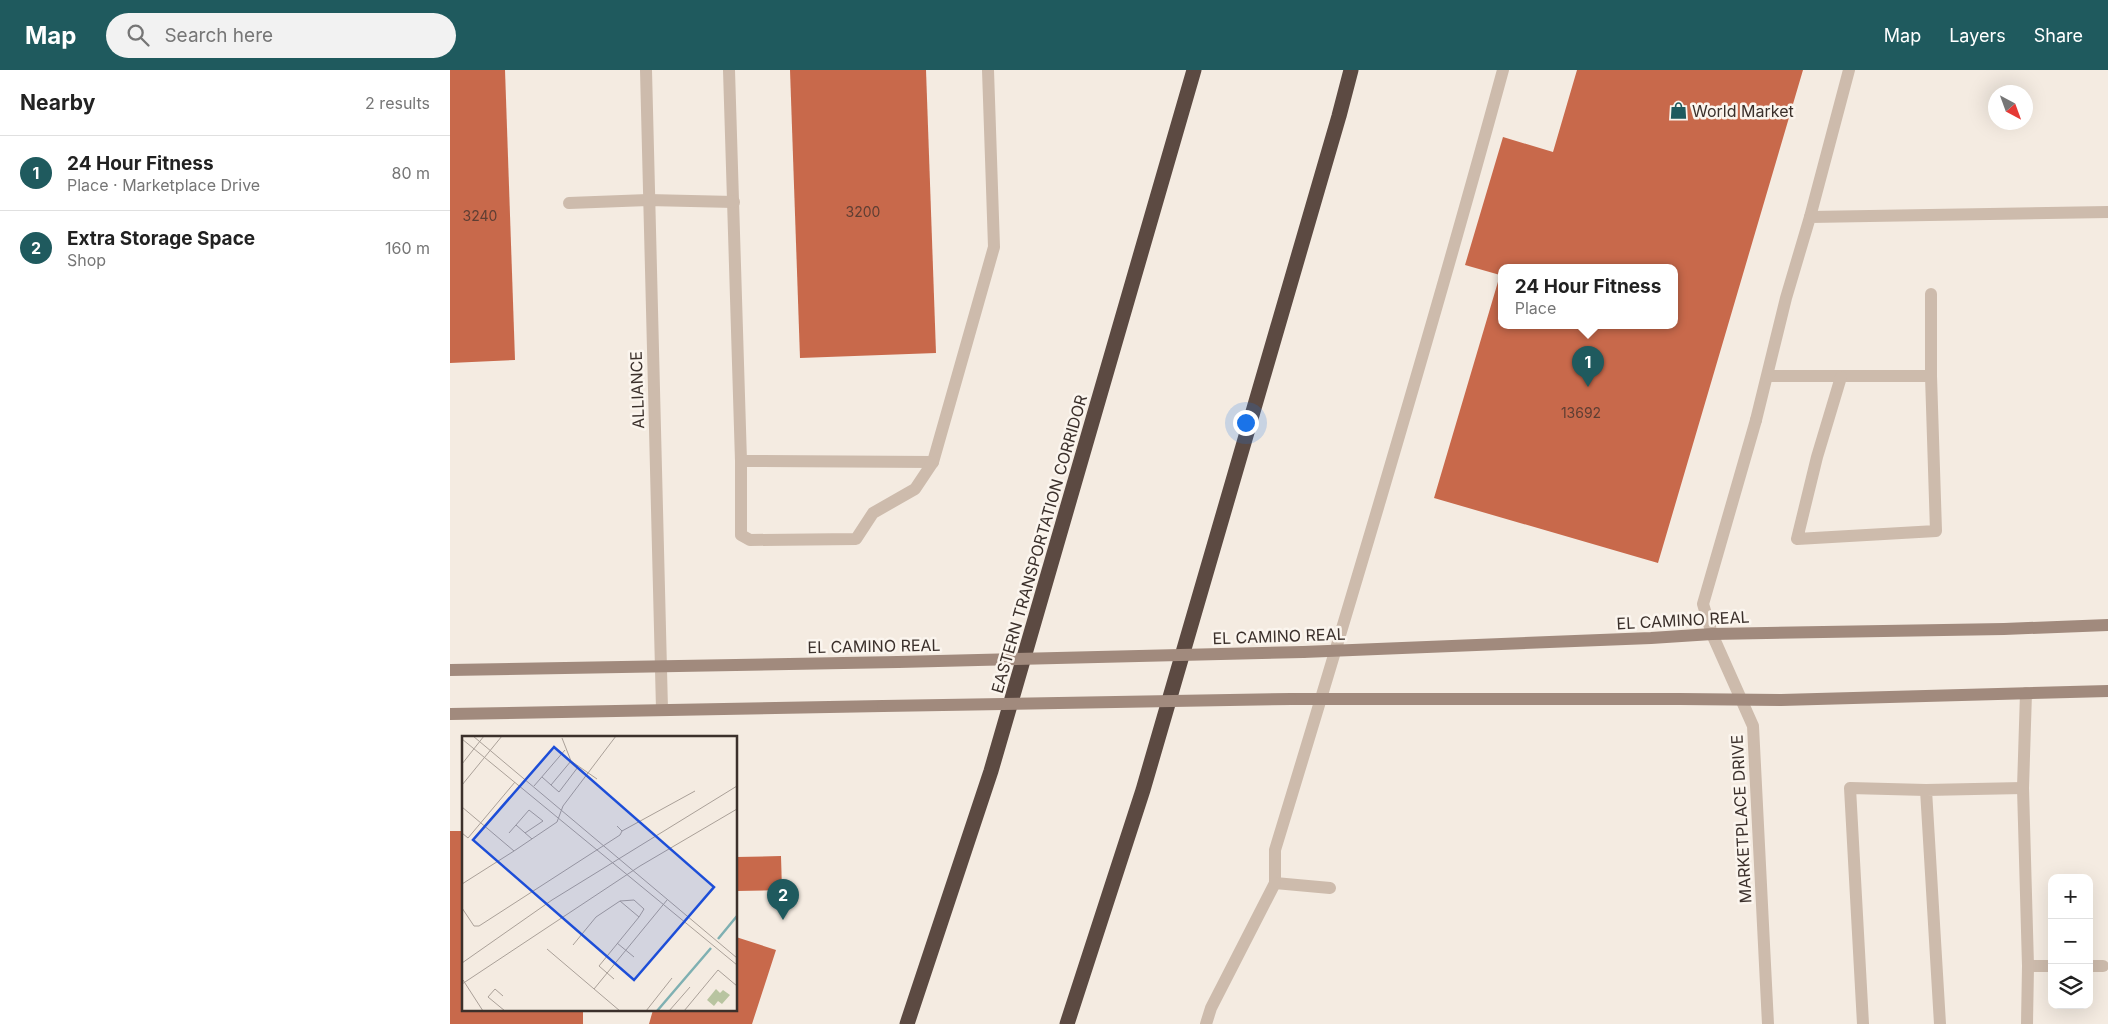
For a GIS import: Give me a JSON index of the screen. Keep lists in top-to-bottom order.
{
  "streets": {
    "highway": ["EASTERN TRANSPORTATION CORRIDOR"],
    "main road": ["EL CAMINO REAL"],
    "street": ["ALLIANCE", "MARKETPLACE DRIVE"]
  },
  "crossings": [
    ["ALLIANCE", "EL CAMINO REAL"],
    ["EL CAMINO REAL", "MARKETPLACE DRIVE"]
  ],
  "places": {
    "shop": ["World Market"]
  },
  "house_numbers": ["3200", "3240", "13692"],
  "north": "bottom right",
  "page": {
    "header": "Map",
    "search": "Search here",
    "nav": ["Map", "Layers", "Share"],
    "heading": ["Nearby", "2 results"],
    "list": [
      {
        "mark": "1",
        "name": "24 Hour Fitness",
        "note": "Place · Marketplace Drive",
        "value": "80 m"
      },
      {
        "mark": "2",
        "name": "Extra Storage Space",
        "note": "Shop",
        "value": "160 m"
      }
    ],
    "popup": ["24 Hour Fitness", "Place"],
    "pins": ["1", "2"],
    "map_buttons": ["+", "−"]
  }
}
